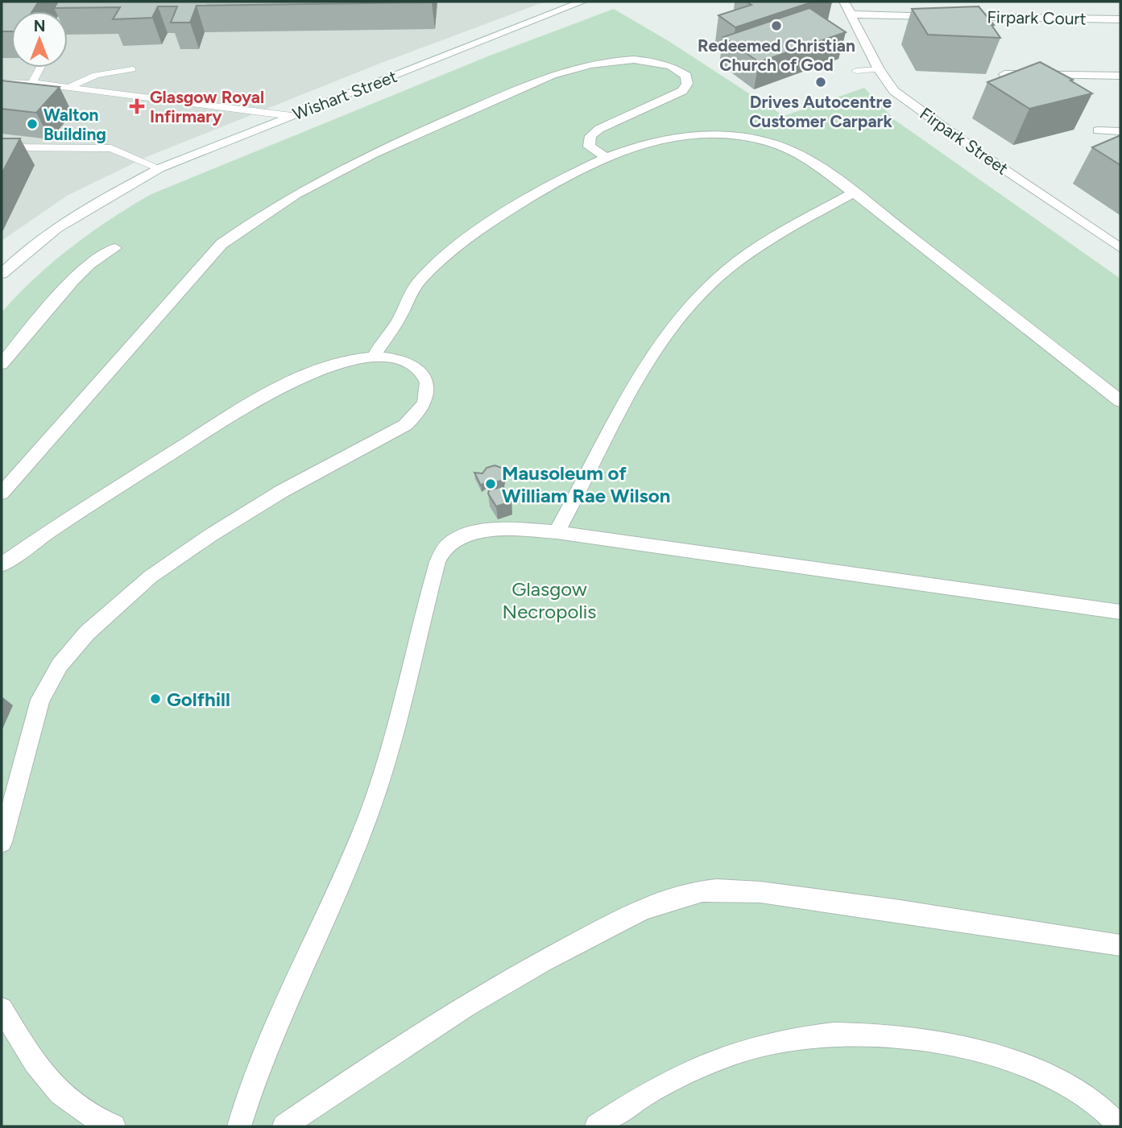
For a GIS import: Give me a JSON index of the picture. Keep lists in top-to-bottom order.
{
  "streets": {
    "street": ["Firpark Court", "Wishart Street", "Firpark Street"]
  },
  "crossings": [
    ["Firpark Court", "Firpark Street"]
  ],
  "parks": ["Glasgow Necropolis"],
  "places": {
    "other": [
      "Redeemed Christian Church of God",
      "Drives Autocentre Customer Carpark",
      "Walton Building",
      "Mausoleum of William Rae Wilson",
      "Golfhill"
    ],
    "health": ["Glasgow Royal Infirmary"]
  },
  "north": "top"
}
